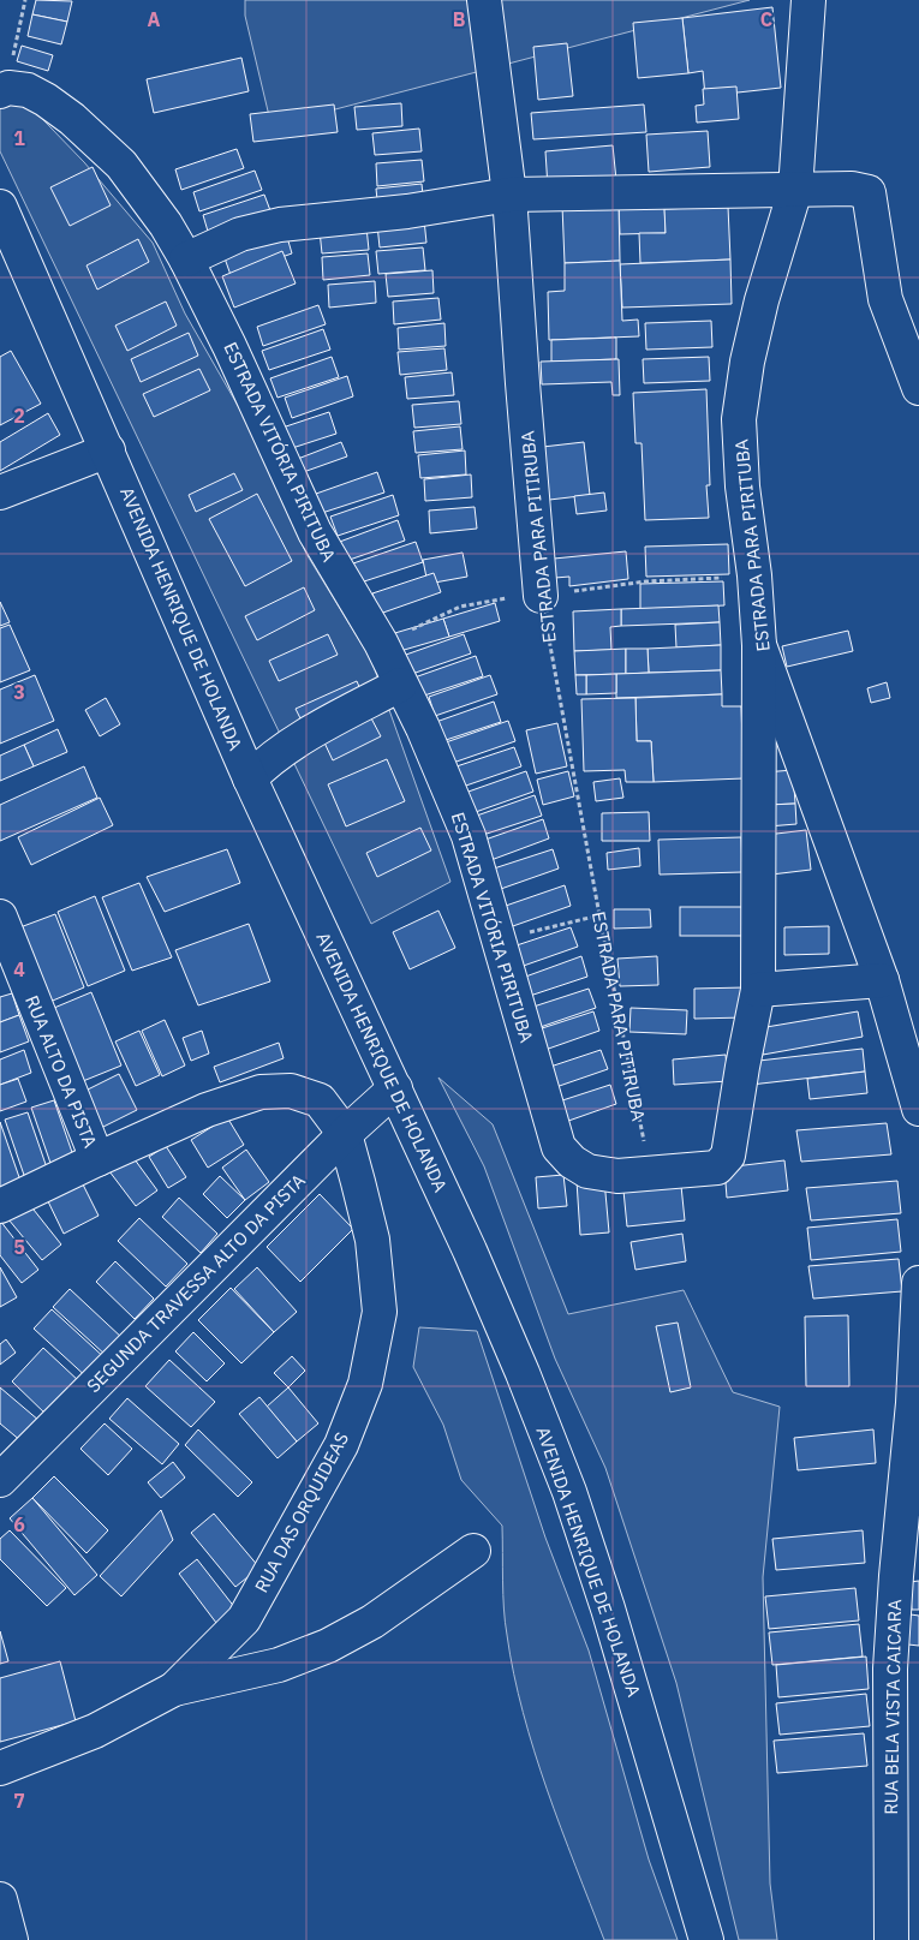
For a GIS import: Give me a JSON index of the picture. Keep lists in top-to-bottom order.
{
  "streets": {
    "street": [
      "ESTRADA VITÓRIA PIRITUBA",
      "ESTRADA PARA PITIRUBA",
      "ESTRADA PARA PIRITUBA",
      "AVENIDA HENRIQUE DE HOLANDA",
      "RUA ALTO DA PISTA",
      "SEGUNDA TRAVESSA ALTO DA PISTA",
      "RUA DAS ORQUIDEAS",
      "RUA BELA VISTA CAICARA"
    ]
  },
  "crossings": [
    ["ESTRADA VITÓRIA PIRITUBA", "ESTRADA PARA PITIRUBA"],
    ["ESTRADA VITÓRIA PIRITUBA", "ESTRADA PARA PIRITUBA"],
    ["AVENIDA HENRIQUE DE HOLANDA", "SEGUNDA TRAVESSA ALTO DA PISTA"],
    ["RUA ALTO DA PISTA", "RUA DAS ORQUIDEAS"],
    ["SEGUNDA TRAVESSA ALTO DA PISTA", "RUA DAS ORQUIDEAS"]
  ],
  "grid": {
    "columns": ["A", "B", "C"],
    "rows": [
      "1",
      "2",
      "3",
      "4",
      "5",
      "6",
      "7"
    ]
  }
}
